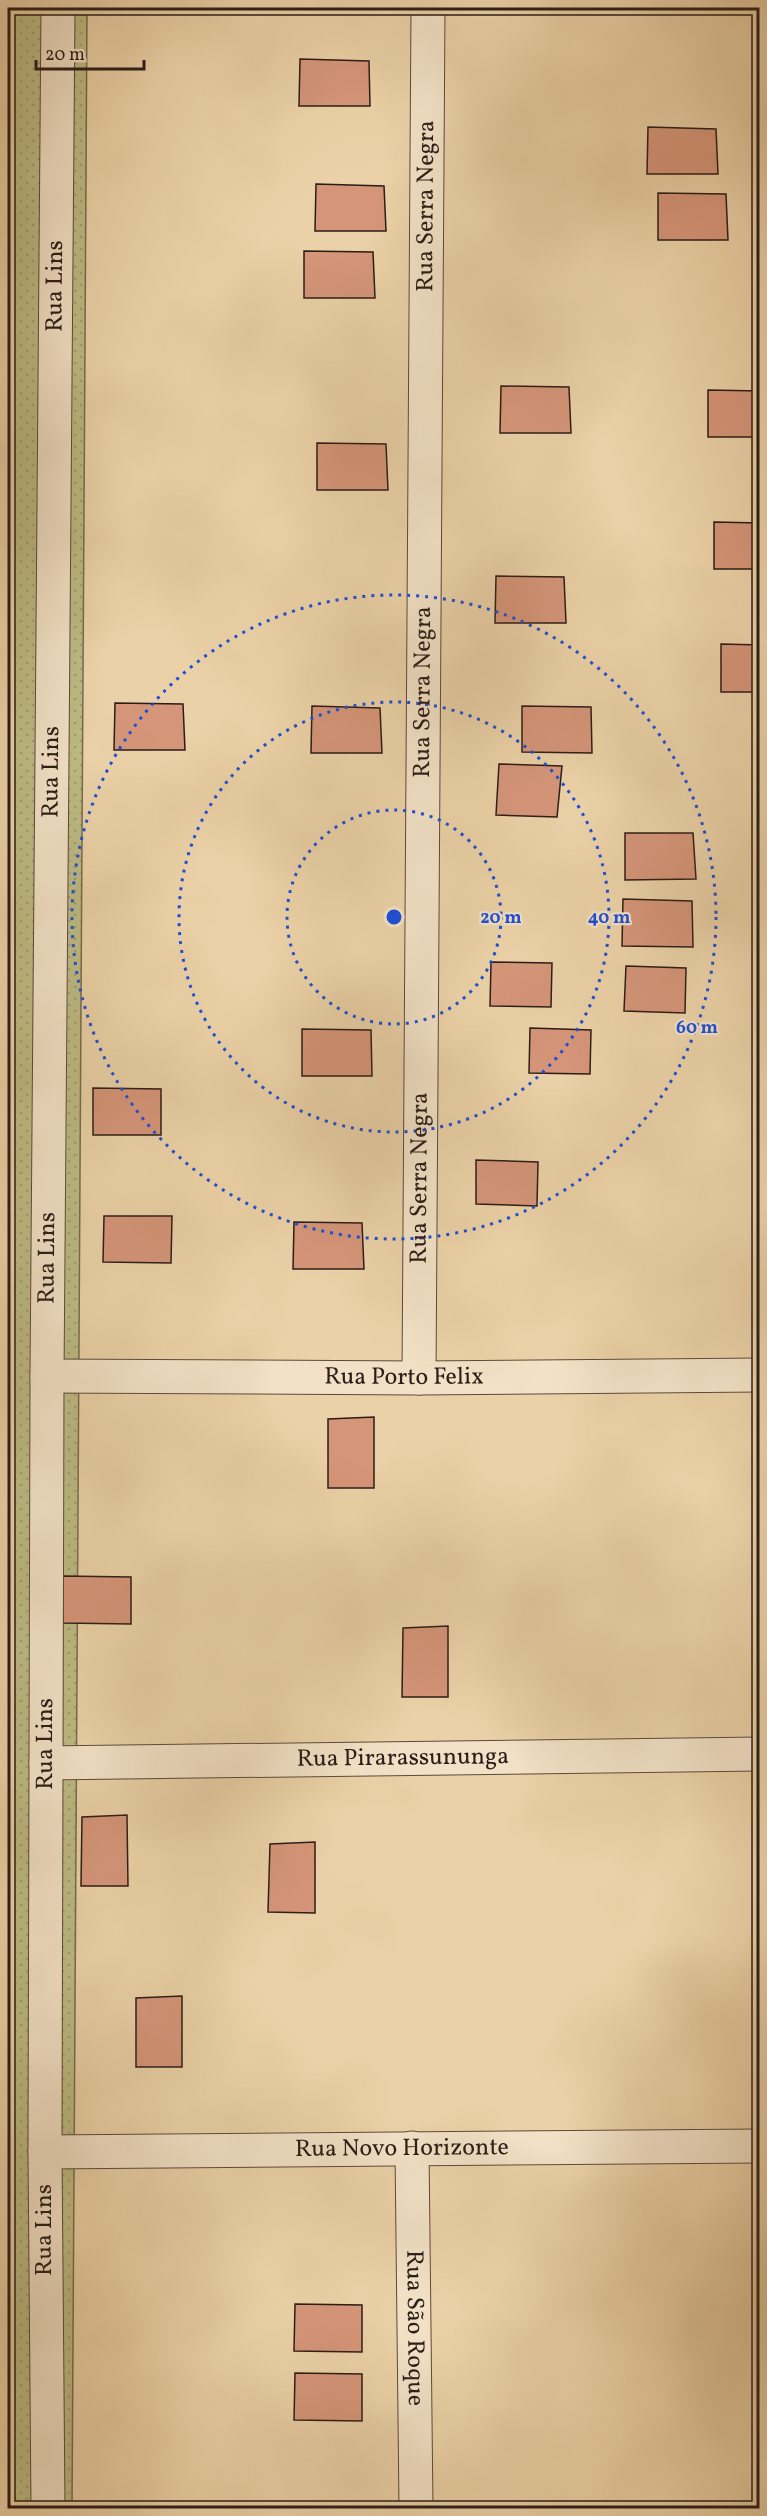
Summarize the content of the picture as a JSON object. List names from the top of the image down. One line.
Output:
{"streets":{"street":["Rua Serra Negra","Rua Lins","Rua Porto Felix","Rua Pirarassununga","Rua Novo Horizonte","Rua São Roque"]},"crossings":[["Rua Serra Negra","Rua Porto Felix"],["Rua Lins","Rua Porto Felix"],["Rua Lins","Rua Pirarassununga"],["Rua Lins","Rua Novo Horizonte"],["Rua Novo Horizonte","Rua São Roque"]],"scale_bar":"20 m","rings":["20 m","40 m","60 m"]}
